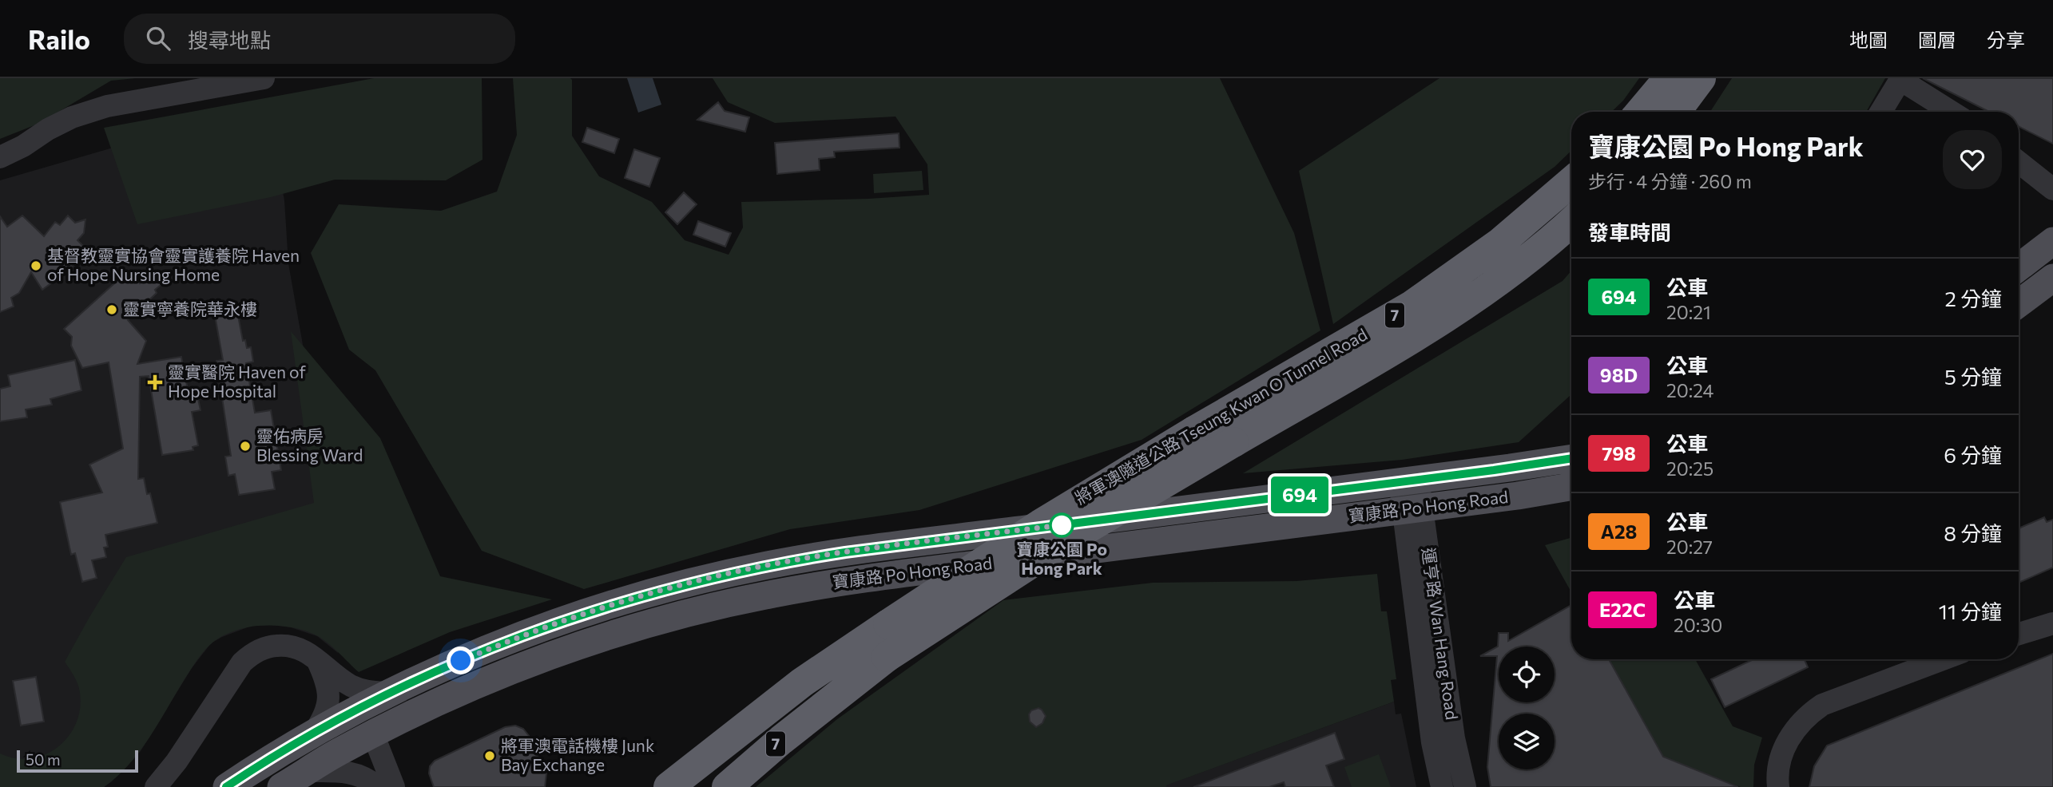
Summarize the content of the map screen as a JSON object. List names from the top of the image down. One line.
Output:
{"streets":{"highway":["7","將軍澳隧道公路 Tseung Kwan O Tunnel Road"],"main road":["寶康路 Po Hong Road"],"street":["運亨路 Wan Hang Road"]},"crossings":[["寶康路 Po Hong Road","運亨路 Wan Hang Road"]],"places":{"other":["基督教靈實協會靈實護養院 Haven of Hope Nursing Home","靈實寧養院華永樓","靈佑病房 Blessing Ward","寶康公園 Po Hong Park","將軍澳電話機樓 Junk Bay Exchange"],"health":["靈實醫院 Haven of Hope Hospital"]},"lines":["bus line 694"],"scale_bar":"50 m","page":{"header":"Railo","search":"搜尋地點","nav":["地圖","圖層","分享"],"on_map":"694","heading":[["寶康公園 Po Hong Park","步行 · 4 分鐘 · 260 m"],"發車時間"],"list":[{"mark":"694","name":"公車","note":"20:21","value":"2 分鐘"},{"mark":"98D","name":"公車","note":"20:24","value":"5 分鐘"},{"mark":"798","name":"公車","note":"20:25","value":"6 分鐘"},{"mark":"A28","name":"公車","note":"20:27","value":"8 分鐘"},{"mark":"E22C","name":"公車","note":"20:30","value":"11 分鐘"}],"scale":"50 m"}}
